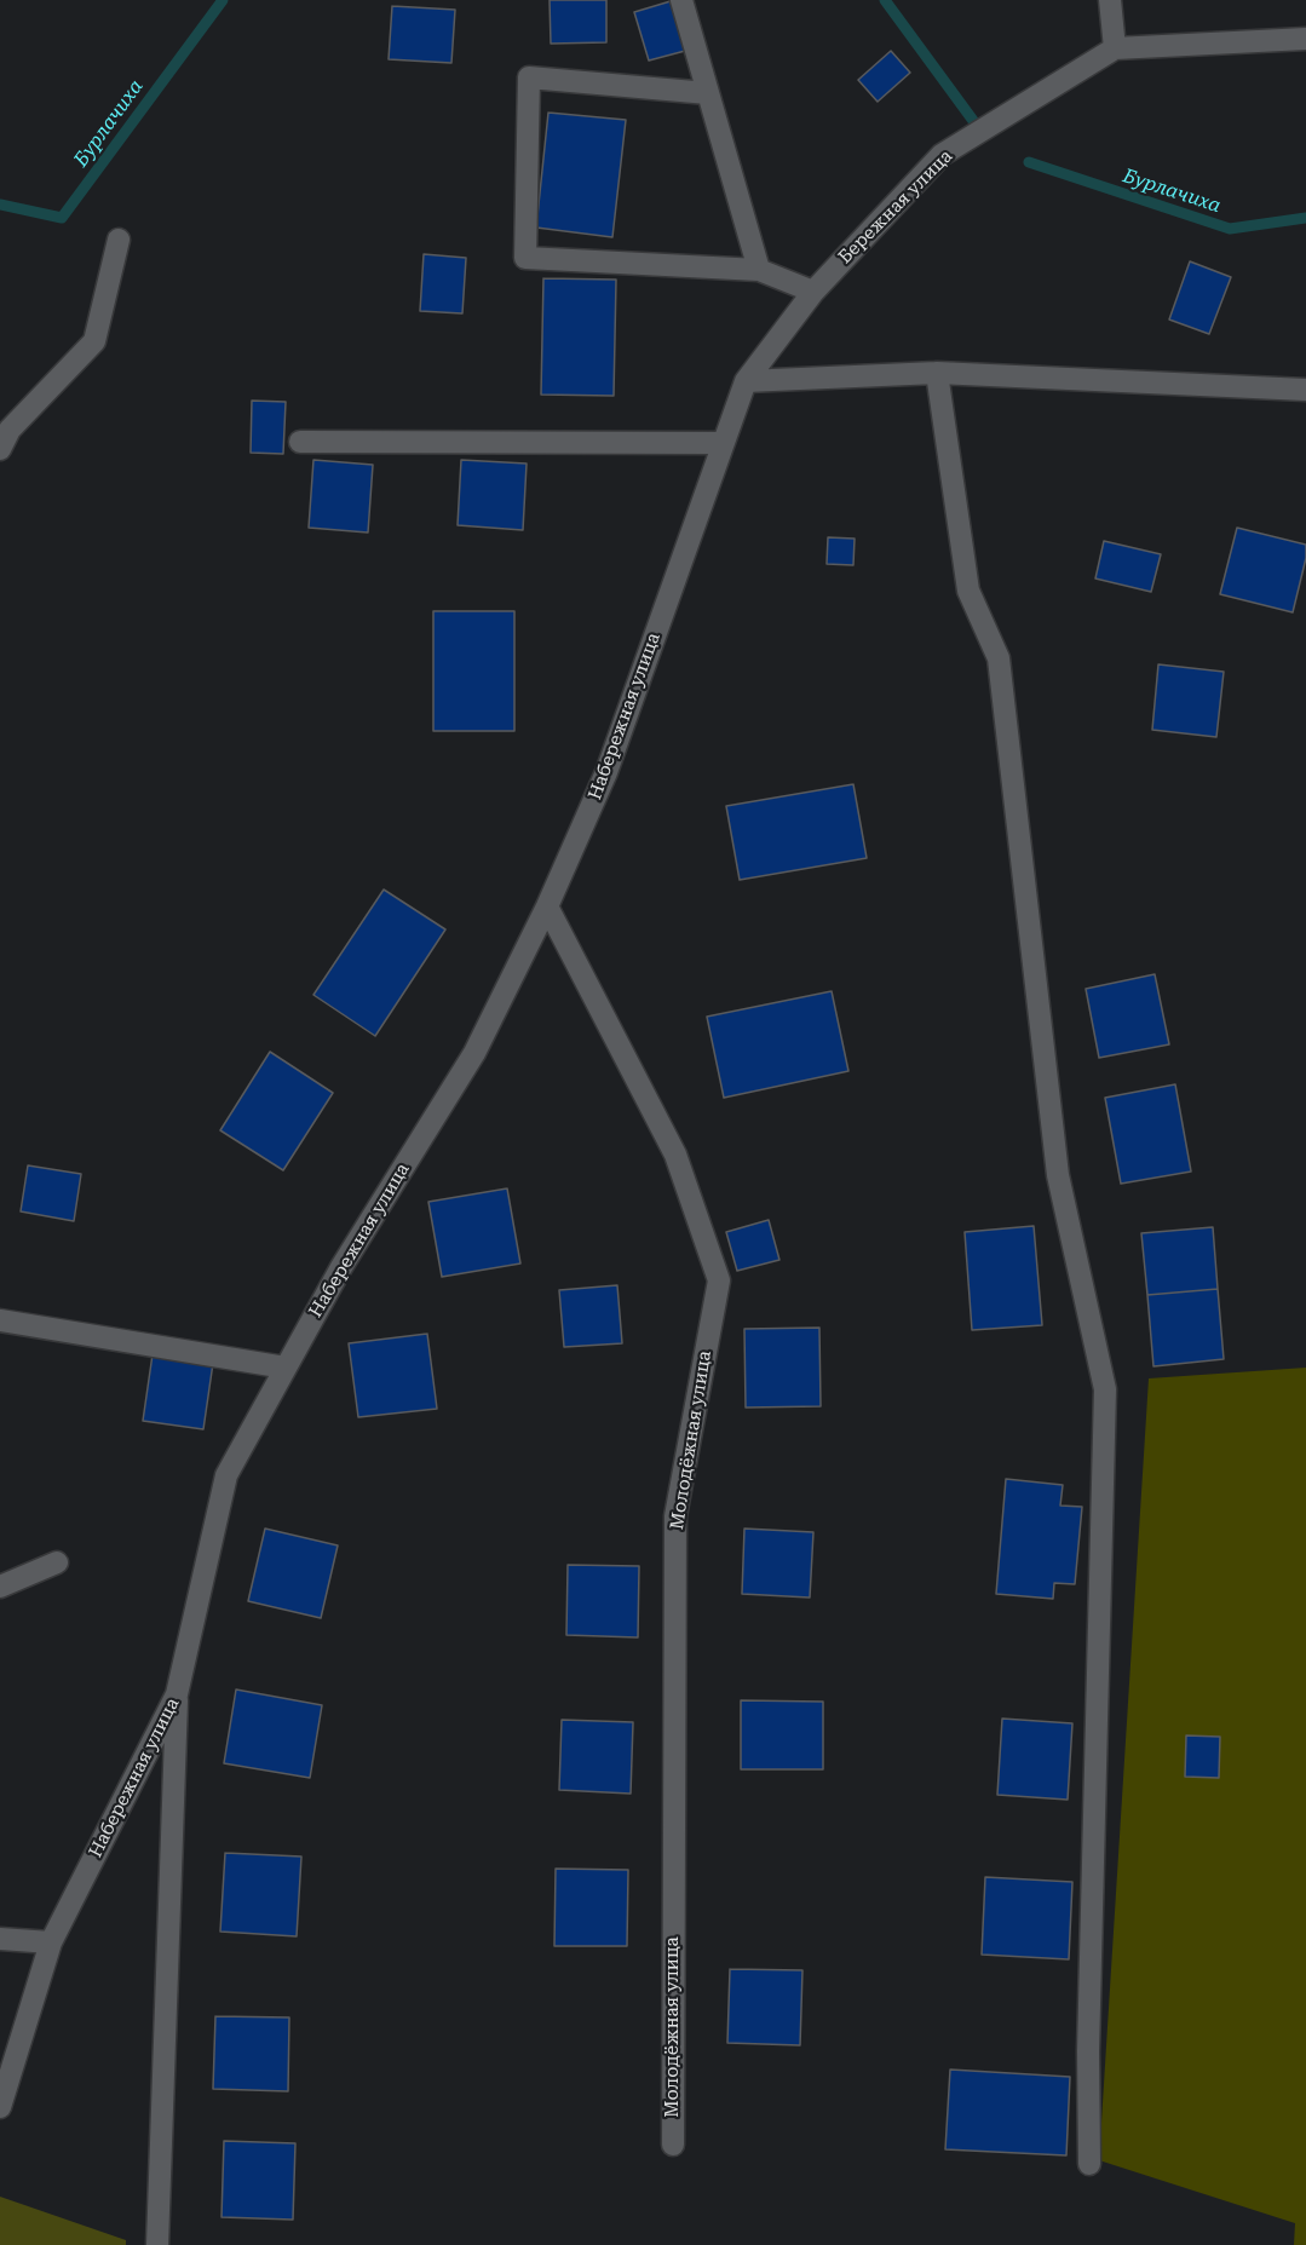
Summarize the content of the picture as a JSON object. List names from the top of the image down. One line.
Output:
{"streets":{"street":["Бережная улица","Набережная улица","Молодёжная улица"]},"crossings":[["Бережная улица","Набережная улица"],["Набережная улица","Молодёжная улица"]],"water":["Бурлачиха"]}
